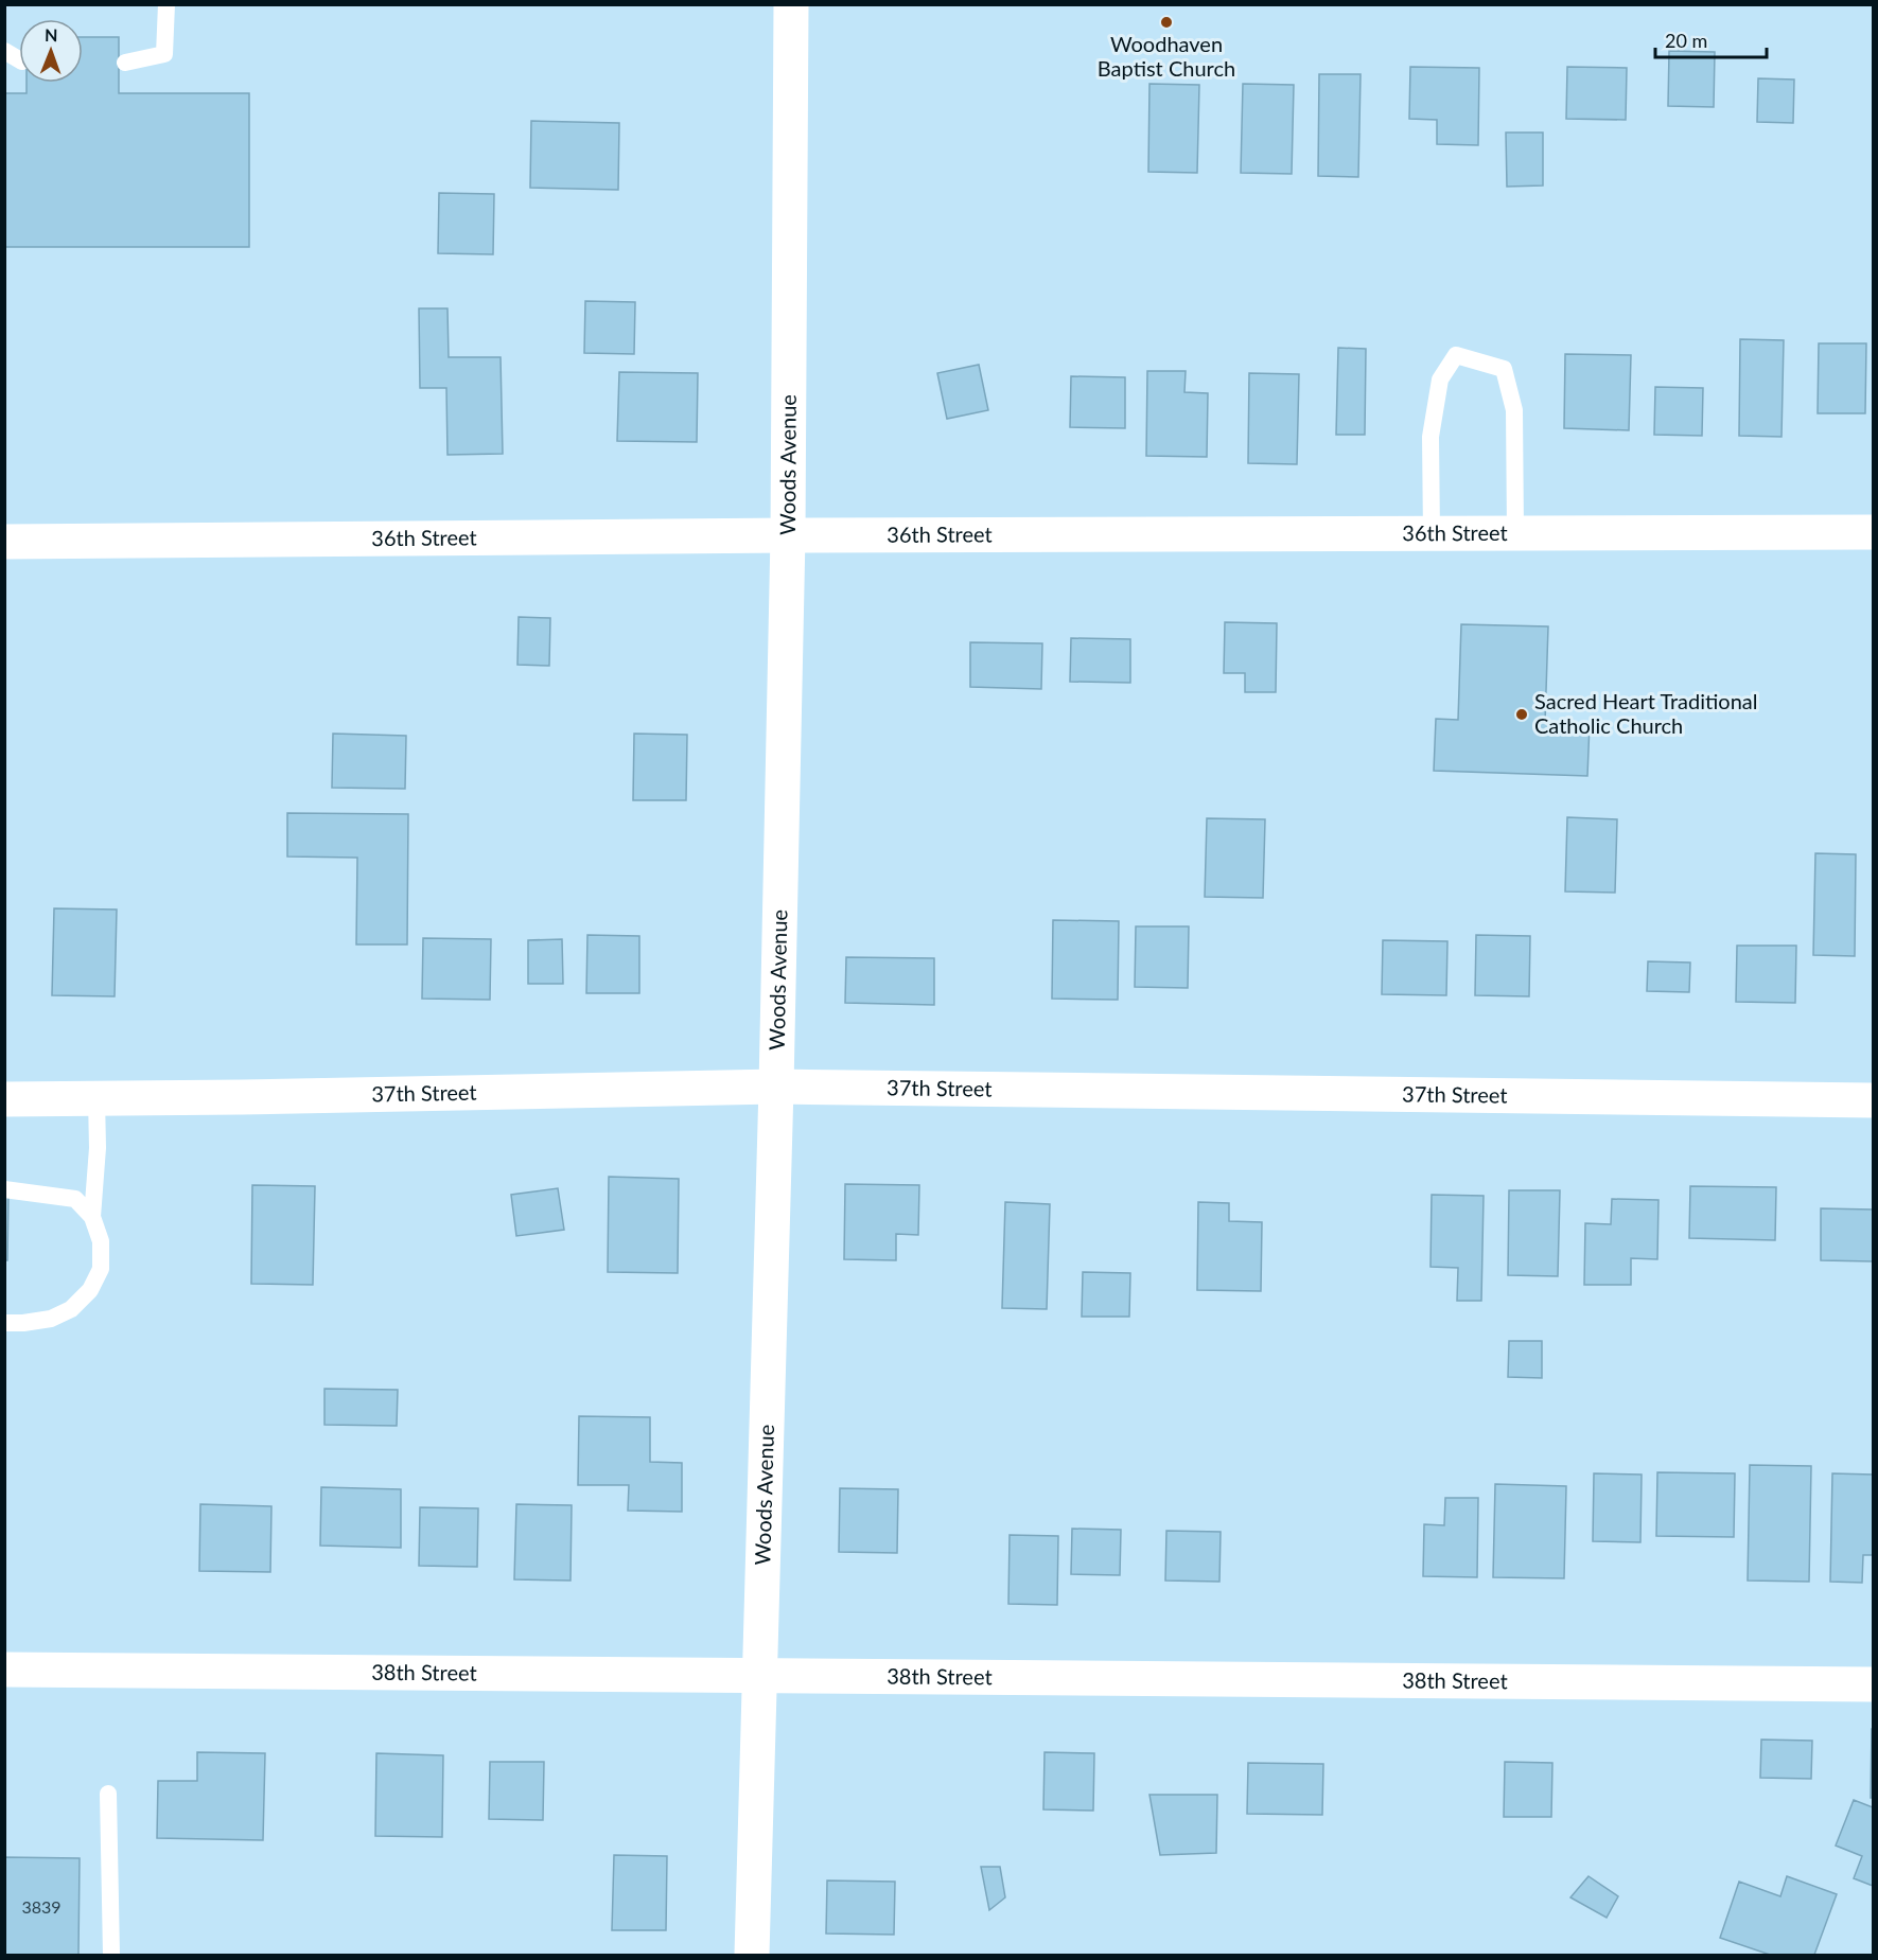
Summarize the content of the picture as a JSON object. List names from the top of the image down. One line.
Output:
{"streets":{"street":["Woods Avenue","36th Street","37th Street","38th Street"]},"crossings":[["Woods Avenue","36th Street"],["Woods Avenue","37th Street"],["Woods Avenue","38th Street"]],"places":["Woodhaven Baptist Church","Sacred Heart Traditional Catholic Church"],"house_numbers":["3839"],"scale_bar":"20 m","north":"top"}
